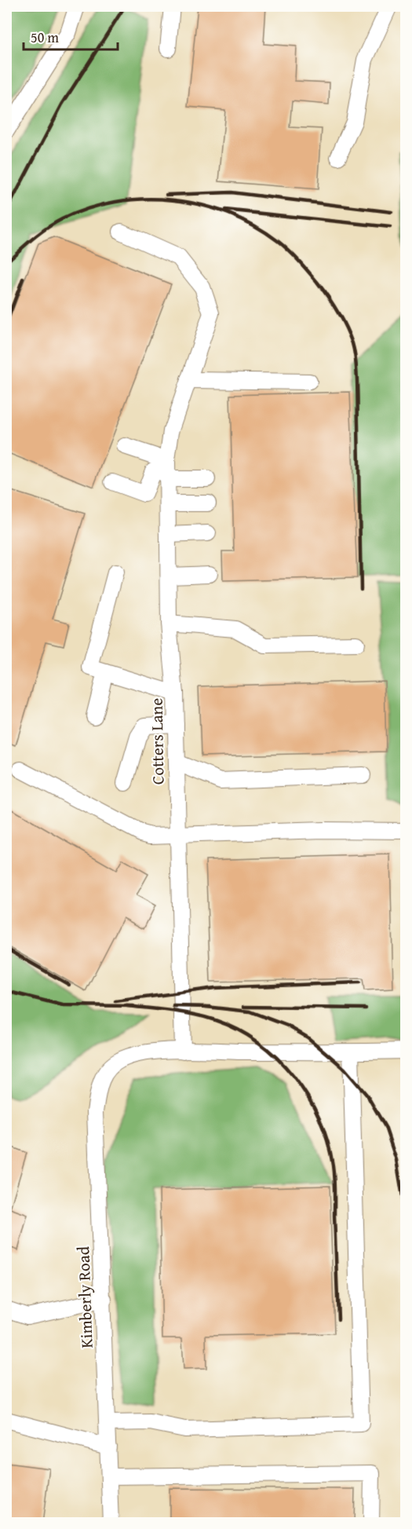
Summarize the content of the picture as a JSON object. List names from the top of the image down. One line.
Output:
{"streets":{"street":["Cotters Lane","Kimberly Road"]},"crossings":[["Cotters Lane","Kimberly Road"]],"scale_bar":"50 m"}
